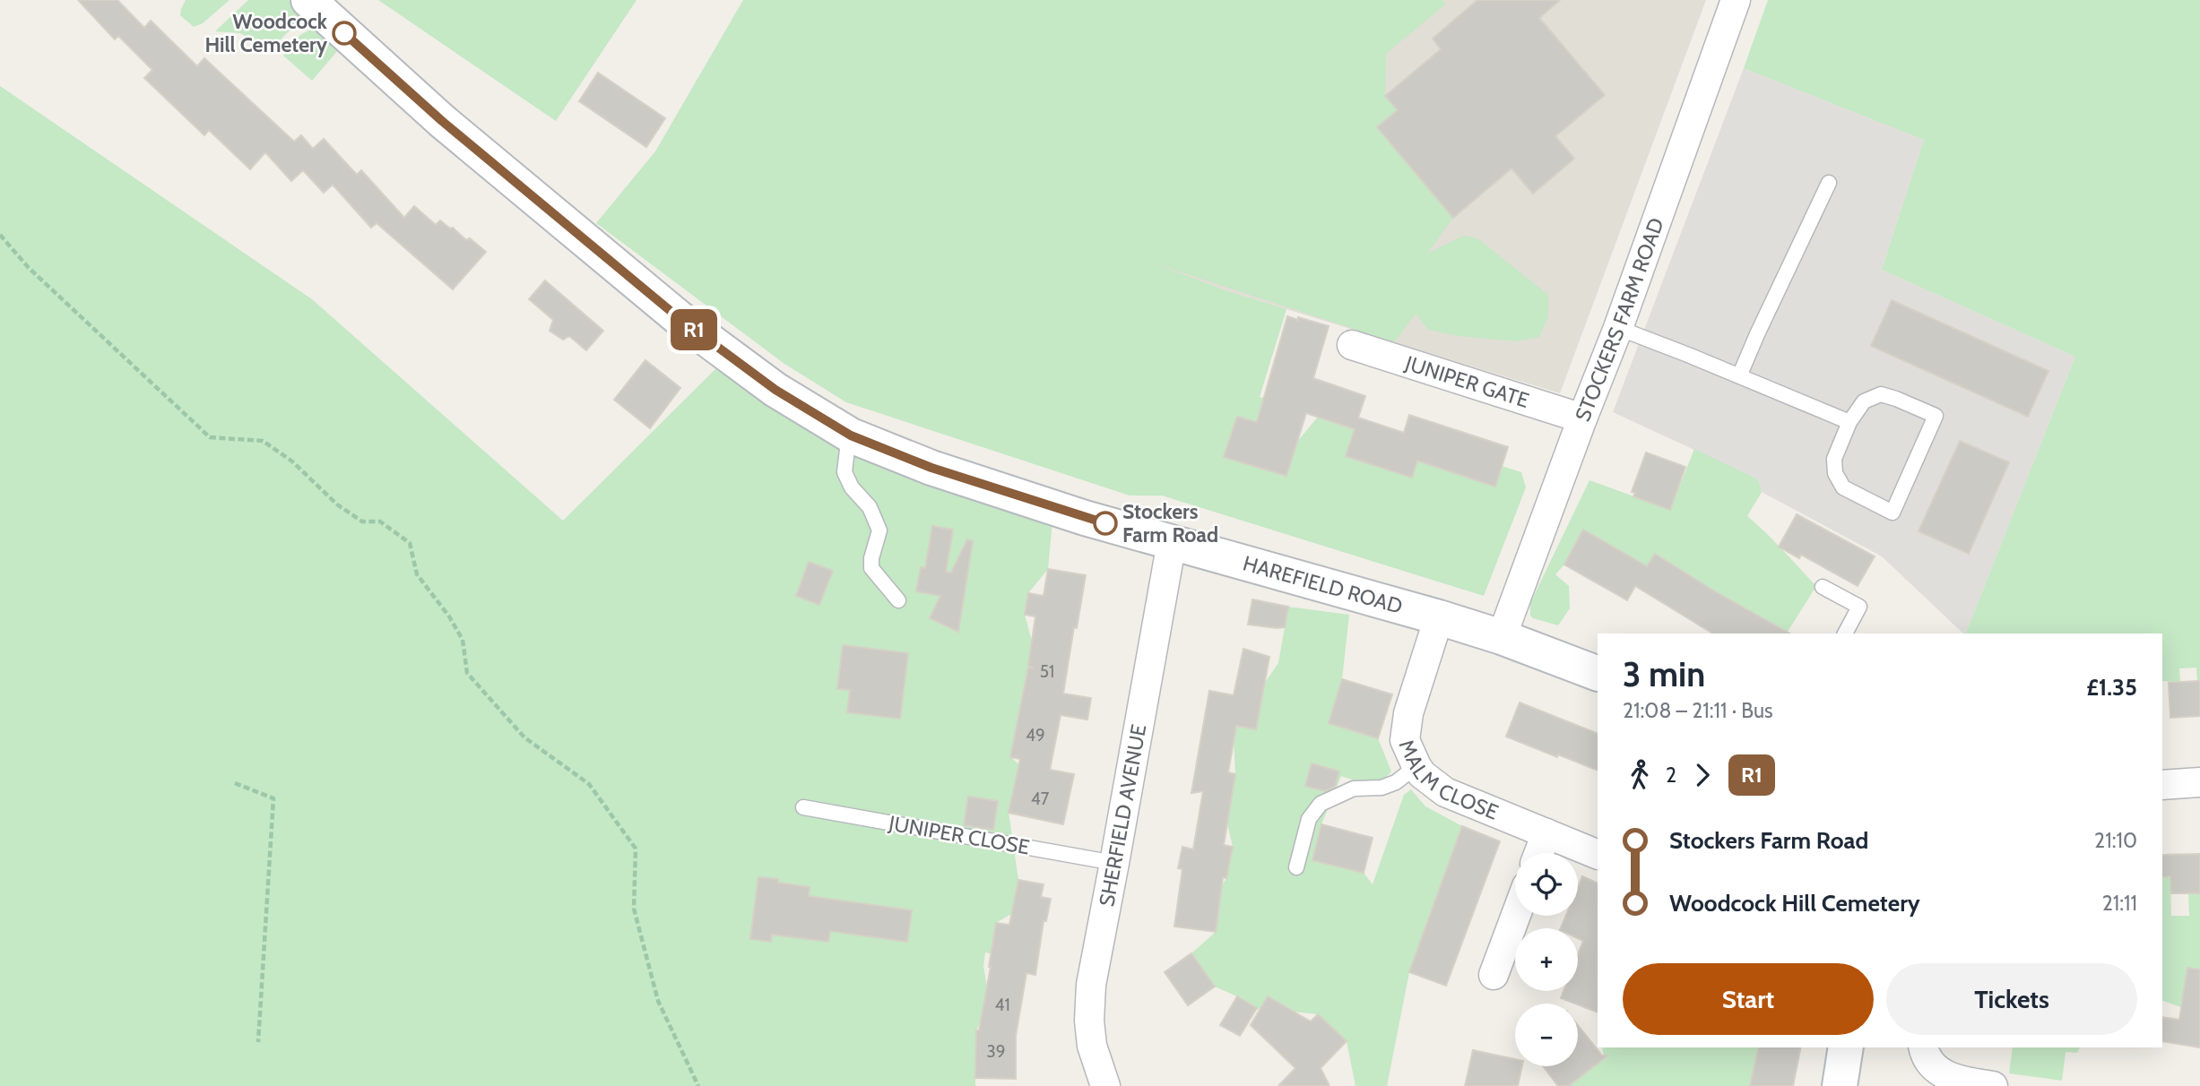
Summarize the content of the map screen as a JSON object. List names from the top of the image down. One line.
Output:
{"streets":{"street":["STOCKERS FARM ROAD","JUNIPER GATE","HAREFIELD ROAD","MALM CLOSE","SHERFIELD AVENUE"],"lane":["JUNIPER CLOSE"]},"crossings":[["STOCKERS FARM ROAD","JUNIPER GATE"],["STOCKERS FARM ROAD","HAREFIELD ROAD"],["HAREFIELD ROAD","MALM CLOSE"],["HAREFIELD ROAD","SHERFIELD AVENUE"],["SHERFIELD AVENUE","JUNIPER CLOSE"]],"places":["Woodcock Hill Cemetery","Stockers Farm Road"],"lines":["bus line R1"],"house_numbers":["51","49","47","41","39"],"page":{"on_map":"R1","heading":["3 min","21:08 – 21:11 · Bus","£1.35"],"legs":["2","R1"],"list":[{"name":"Stockers Farm Road","value":"21:10"},{"name":"Woodcock Hill Cemetery","value":"21:11"}],"map_buttons":["+","−"],"buttons":["Start","Tickets"]}}
